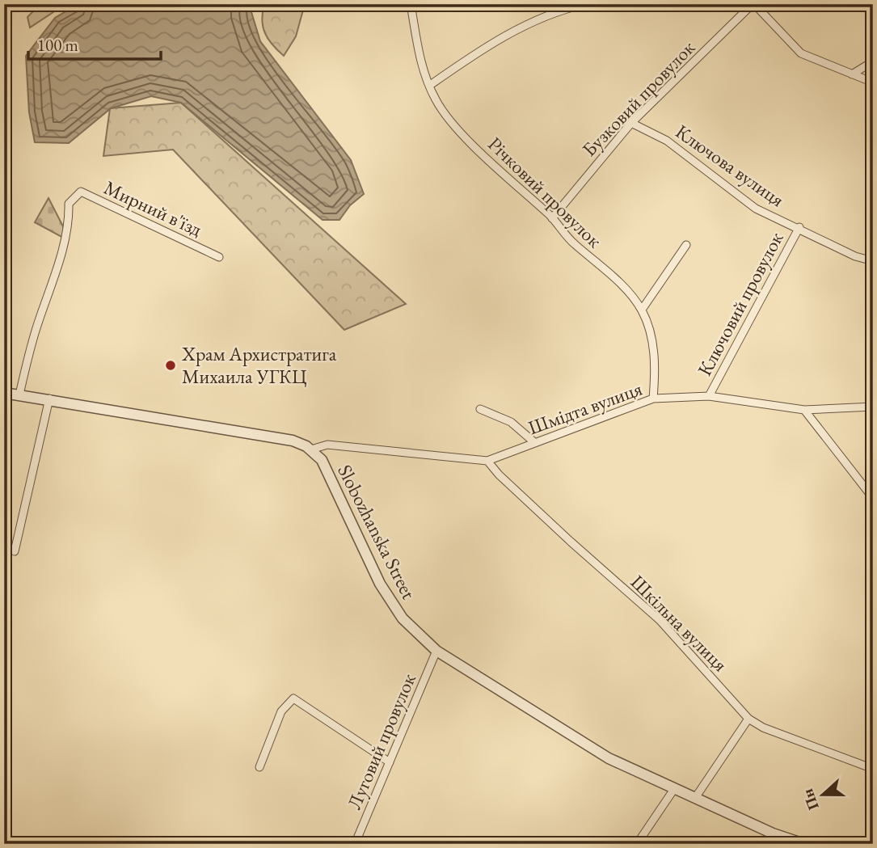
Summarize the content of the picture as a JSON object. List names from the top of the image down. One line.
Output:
{"streets":{"street":["Бузковий провулок","Ключова вулиця","Річковий провулок","Мирний в'їзд","Ключовий провулок","Шмідта вулиця","Slobozhanska Street","Шкільна вулиця","Луговий провулок"]},"crossings":[["Бузковий провулок","Ключова вулиця"],["Бузковий провулок","Річковий провулок"],["Ключова вулиця","Ключовий провулок"],["Річковий провулок","Шмідта вулиця"],["Ключовий провулок","Шмідта вулиця"],["Шмідта вулиця","Slobozhanska Street"],["Шмідта вулиця","Шкільна вулиця"],["Slobozhanska Street","Луговий провулок"]],"places":["Храм Архистратига Михаила УГКЦ"],"scale_bar":"100 m","north":"left"}
